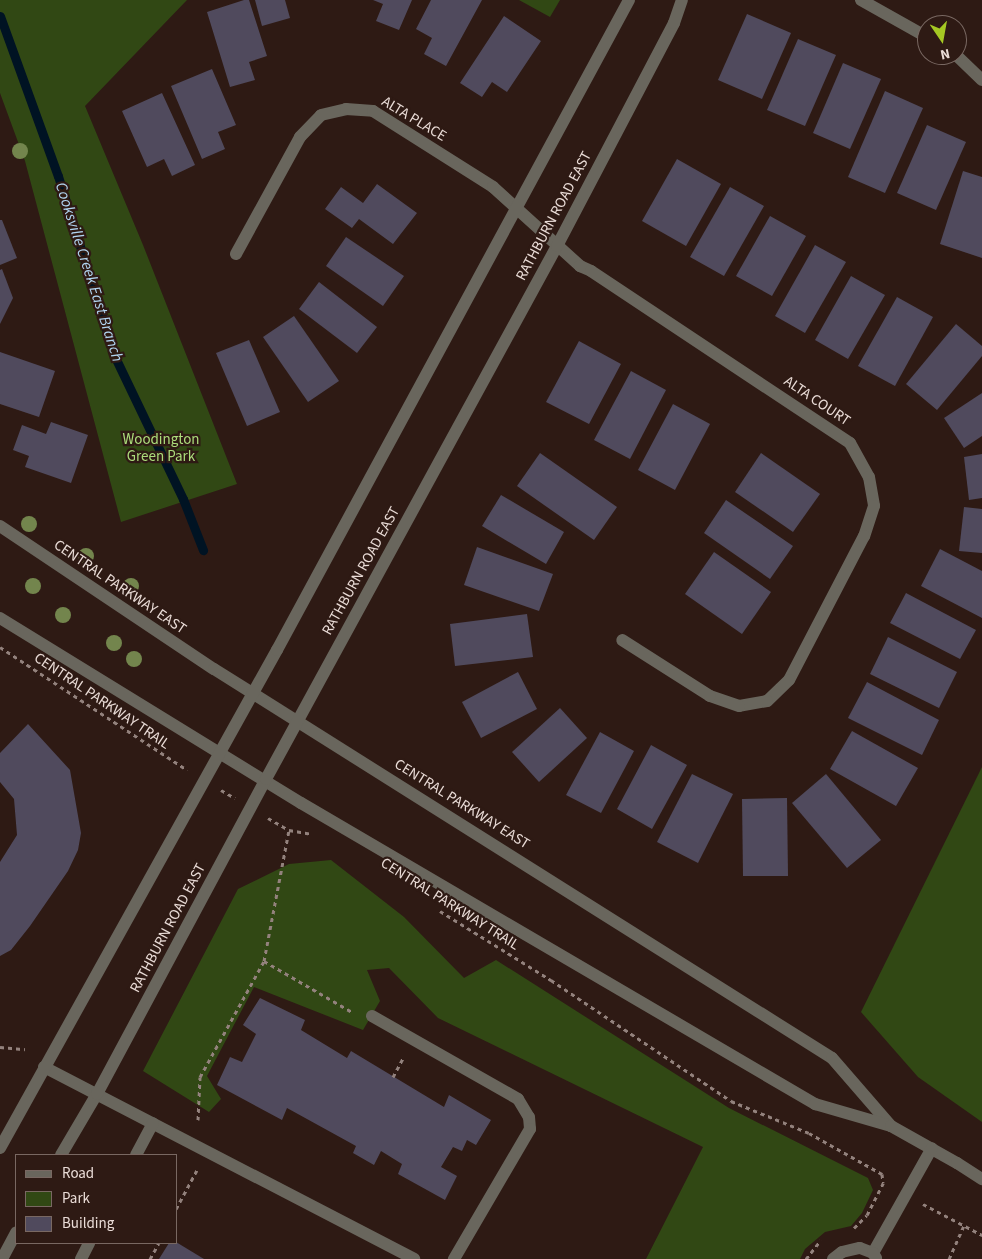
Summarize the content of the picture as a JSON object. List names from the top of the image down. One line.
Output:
{"streets":{"street":["ALTA PLACE","RATHBURN ROAD EAST","ALTA COURT","CENTRAL PARKWAY EAST"],"path":["CENTRAL PARKWAY TRAIL"]},"crossings":[["ALTA PLACE","ALTA COURT"],["RATHBURN ROAD EAST","ALTA COURT"],["RATHBURN ROAD EAST","CENTRAL PARKWAY EAST"],["RATHBURN ROAD EAST","CENTRAL PARKWAY TRAIL"]],"water":["Cooksville Creek East Branch"],"parks":["Woodington Green Park"],"legend":["Road","Park","Building"],"north":"bottom"}
